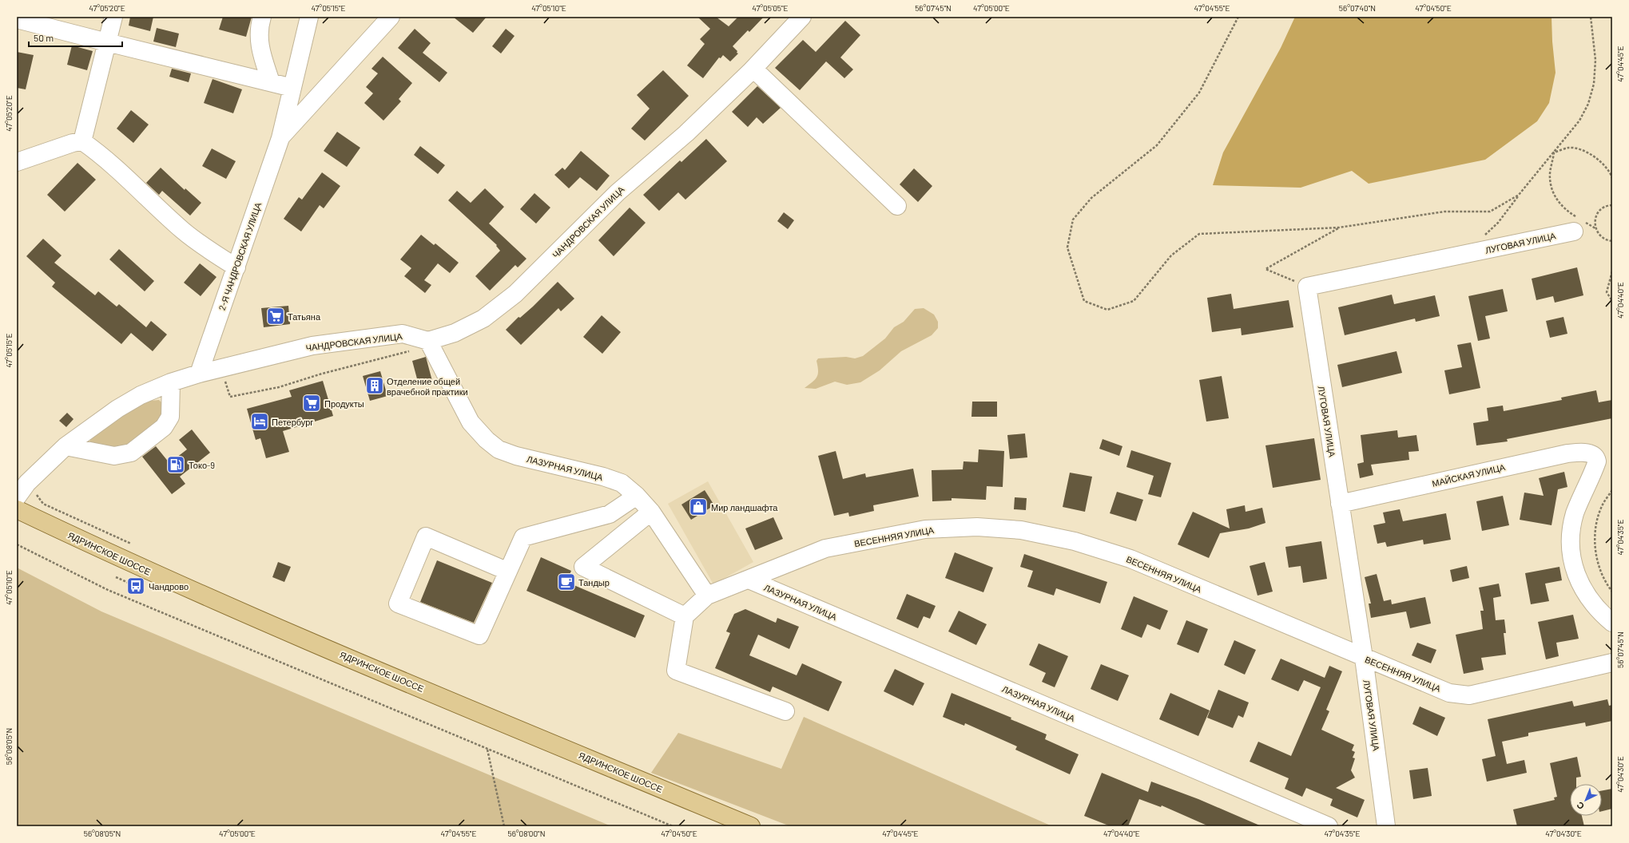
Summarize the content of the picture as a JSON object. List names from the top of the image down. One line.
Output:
{"streets":{"main road":["ЯДРИНСКОЕ ШОССЕ"],"street":["ЧАНДРОВСКАЯ УЛИЦА","ЛУГОВАЯ УЛИЦА","2-Я ЧАНДРОВСКАЯ УЛИЦА","ЛАЗУРНАЯ УЛИЦА","МАЙСКАЯ УЛИЦА","ВЕСЕННЯЯ УЛИЦА"]},"crossings":[["ЧАНДРОВСКАЯ УЛИЦА","2-Я ЧАНДРОВСКАЯ УЛИЦА"],["ЧАНДРОВСКАЯ УЛИЦА","ЛАЗУРНАЯ УЛИЦА"],["ЛУГОВАЯ УЛИЦА","МАЙСКАЯ УЛИЦА"],["ЛУГОВАЯ УЛИЦА","ВЕСЕННЯЯ УЛИЦА"],["ЛАЗУРНАЯ УЛИЦА","ВЕСЕННЯЯ УЛИЦА"]],"places":{"supermarket":["Татьяна","Продукты"],"building":["Отделение общей врачебной практики"],"hotel":["Петербург"],"fuel station":["Токо-9"],"shop":["Мир ландшафта"],"cafe":["Тандыр"],"bus stop":["Чандрово"]},"scale_bar":"50 m","north":"bottom left","coordinates":["47°05'20\"E","47°05'15\"E","47°05'10\"E","47°05'05\"E","56°07'45\"N","47°05'00\"E","47°04'55\"E","56°07'40\"N","47°04'50\"E","47°04'45\"E","47°04'40\"E","47°04'35\"E","56°08'05\"N","47°04'30\"E","56°08'00\"N"]}
